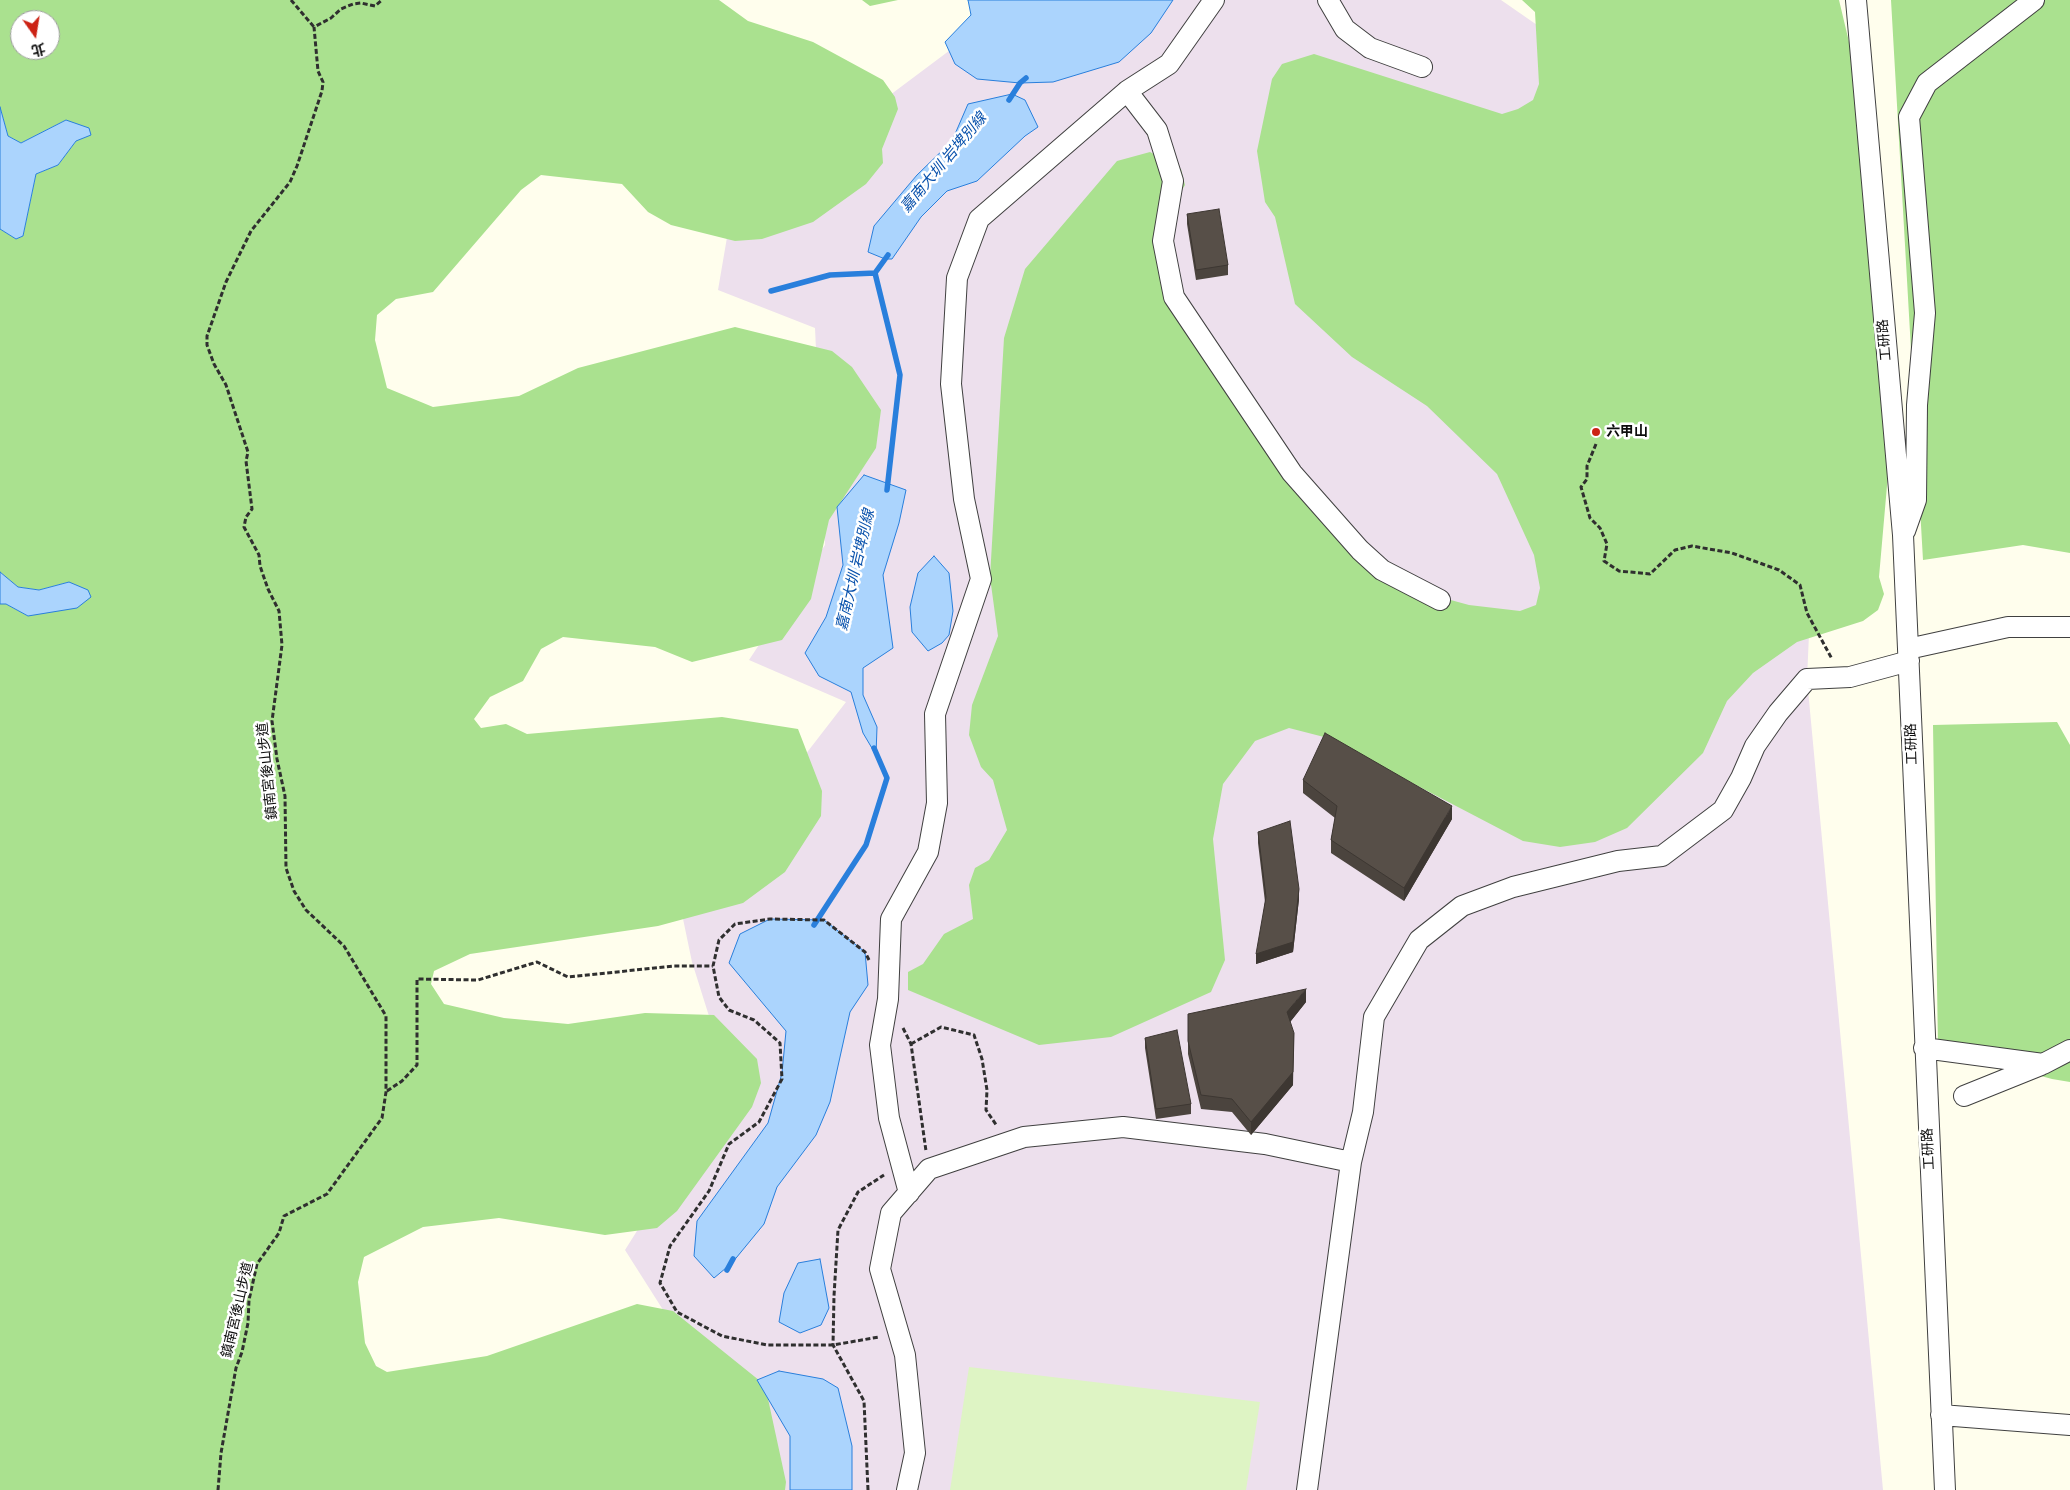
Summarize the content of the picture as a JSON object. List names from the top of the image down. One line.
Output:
{"streets":{"street":["工研路"],"path":["鎮南宮後山步道"]},"water":["嘉南大圳 岩埤別線"],"places":["六甲山"],"north":"bottom"}
